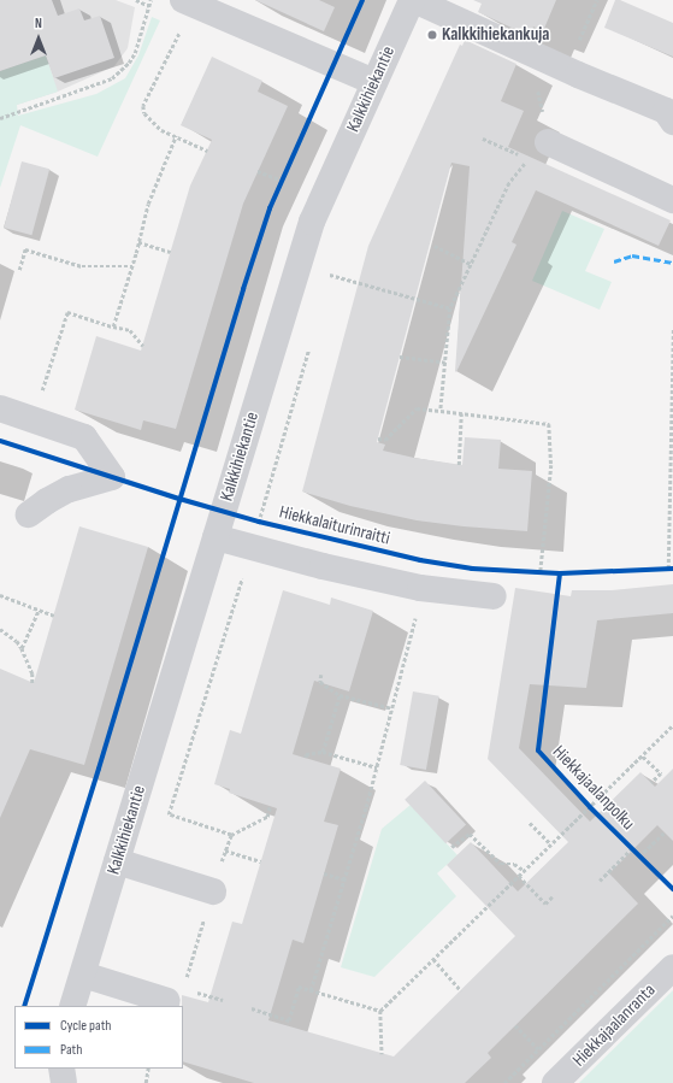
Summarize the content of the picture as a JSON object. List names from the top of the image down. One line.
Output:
{"streets":{"street":["Kalkkihiekantie","Hiekkajaalanranta"],"cycle path":["Hiekkalaiturinraitti","Hiekkajaalanpolku"]},"places":["Kalkkihiekankuja"],"legend":["Cycle path","Path"],"north":"top"}
